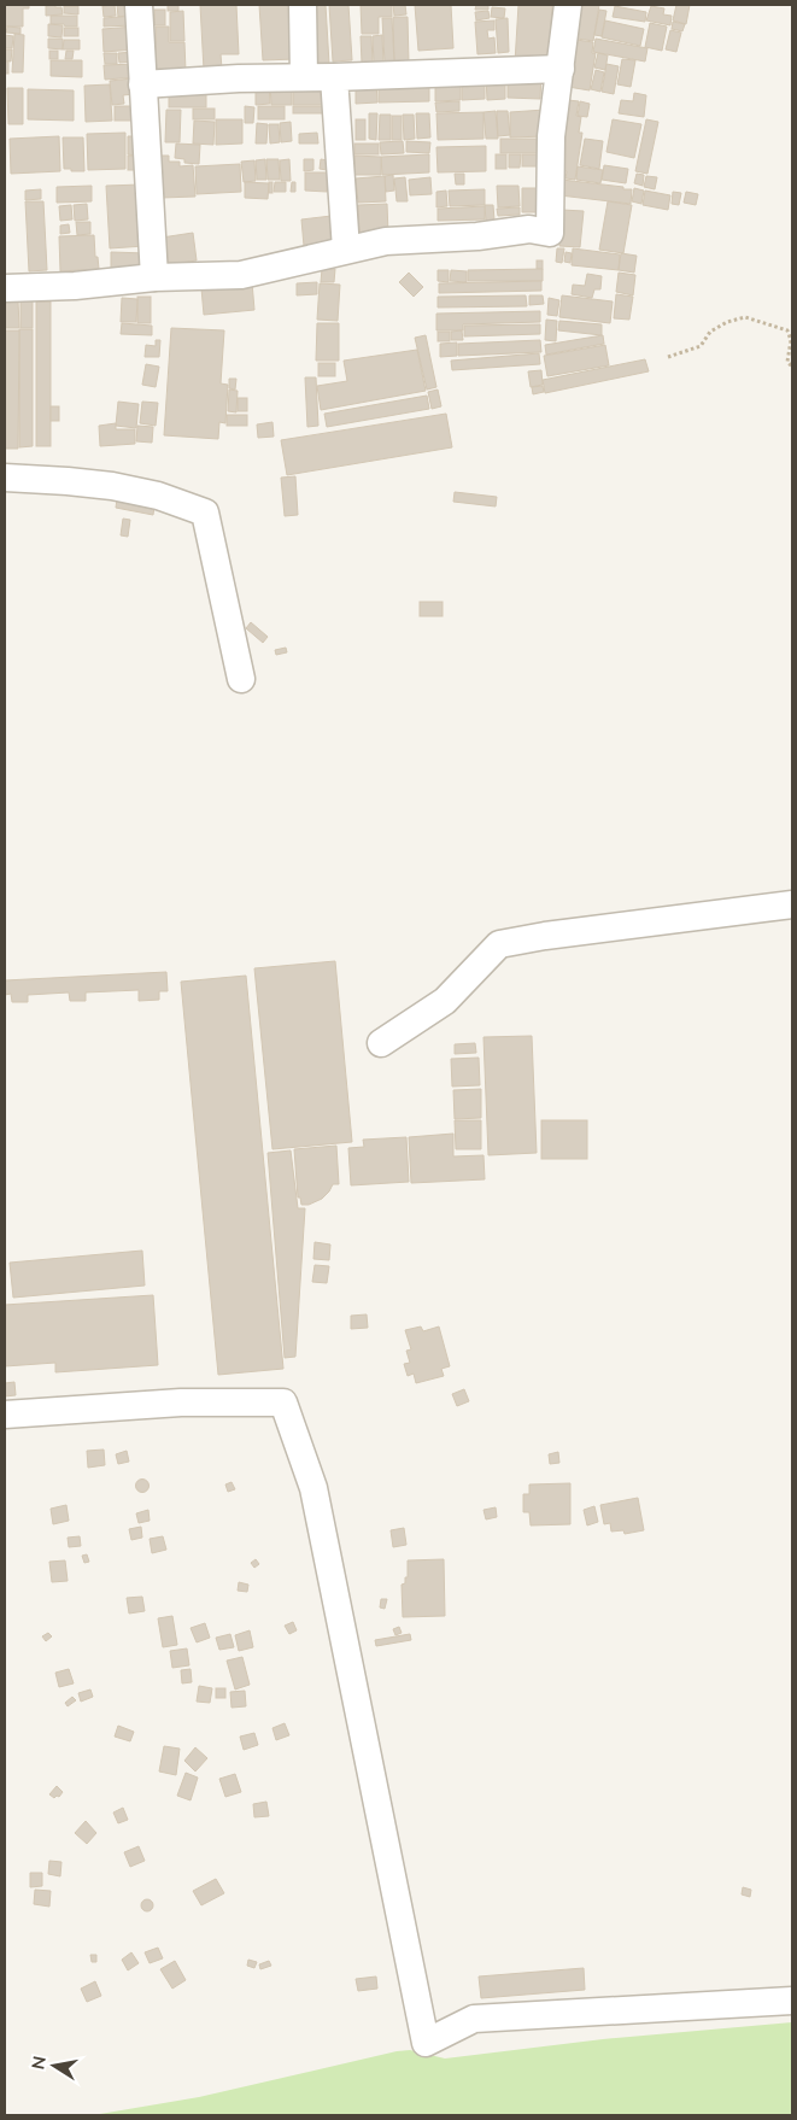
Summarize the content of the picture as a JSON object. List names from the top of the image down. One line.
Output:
{"north":"left"}
